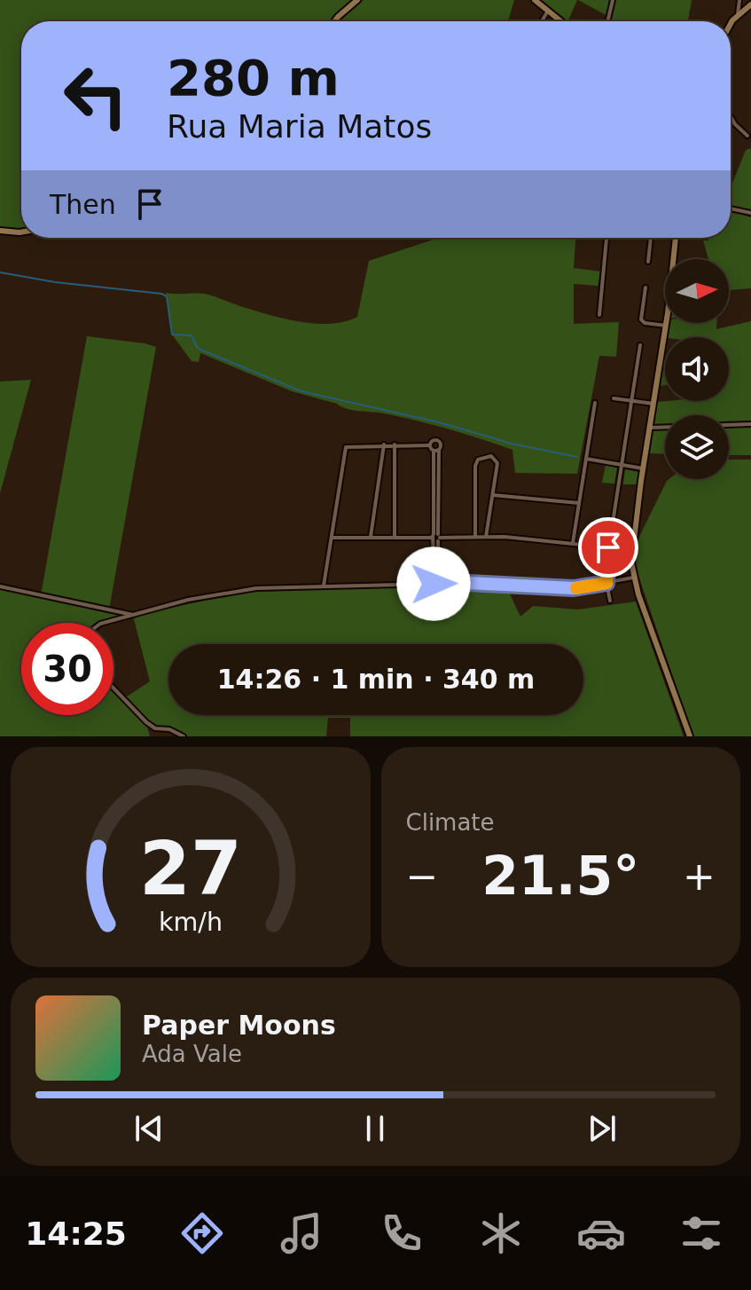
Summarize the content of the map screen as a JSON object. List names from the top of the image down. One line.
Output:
{"north":"right","page":{"turn":["280 m","Rua Maria Matos"],"then":"Then","limit":"30","trip":"14:26 · 1 min · 340 m","tile":"Climate","heat":["−","21.5°","+"],"song":["Paper Moons","Ada Vale"],"tabs":"14:25","gauge":["27","km/h"]}}
